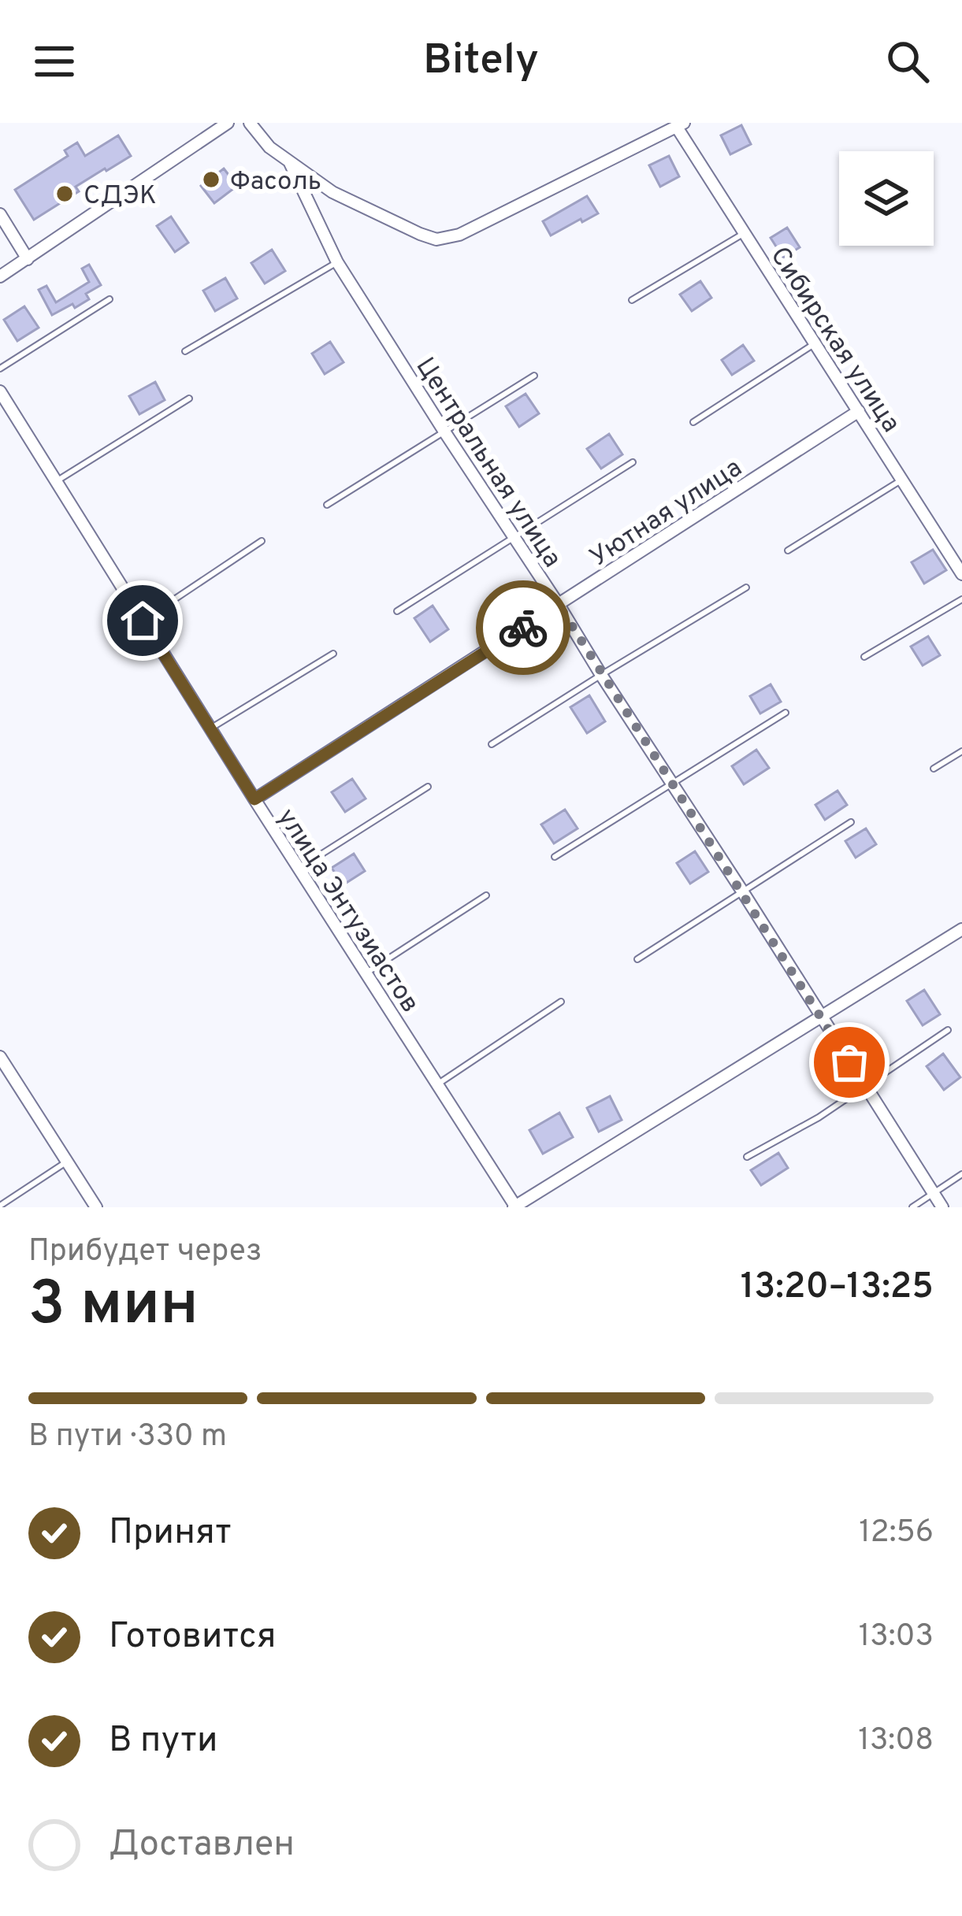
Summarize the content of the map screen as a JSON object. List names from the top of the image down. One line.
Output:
{"streets":{"street":["Сибирская улица","Центральная улица","Уютная улица","улица Энтузиастов"]},"crossings":[["Сибирская улица","Уютная улица"],["Центральная улица","Уютная улица"],["Уютная улица","улица Энтузиастов"]],"places":["Фасоль","СДЭК"],"page":{"header":"Bitely","heading":["3 мин","Прибудет через","13:20–13:25"],"bar":"В пути · 330 m","list":[["Принят","12:56"],["Готовится","13:03"],["В пути","13:08"],"Доставлен"]}}
